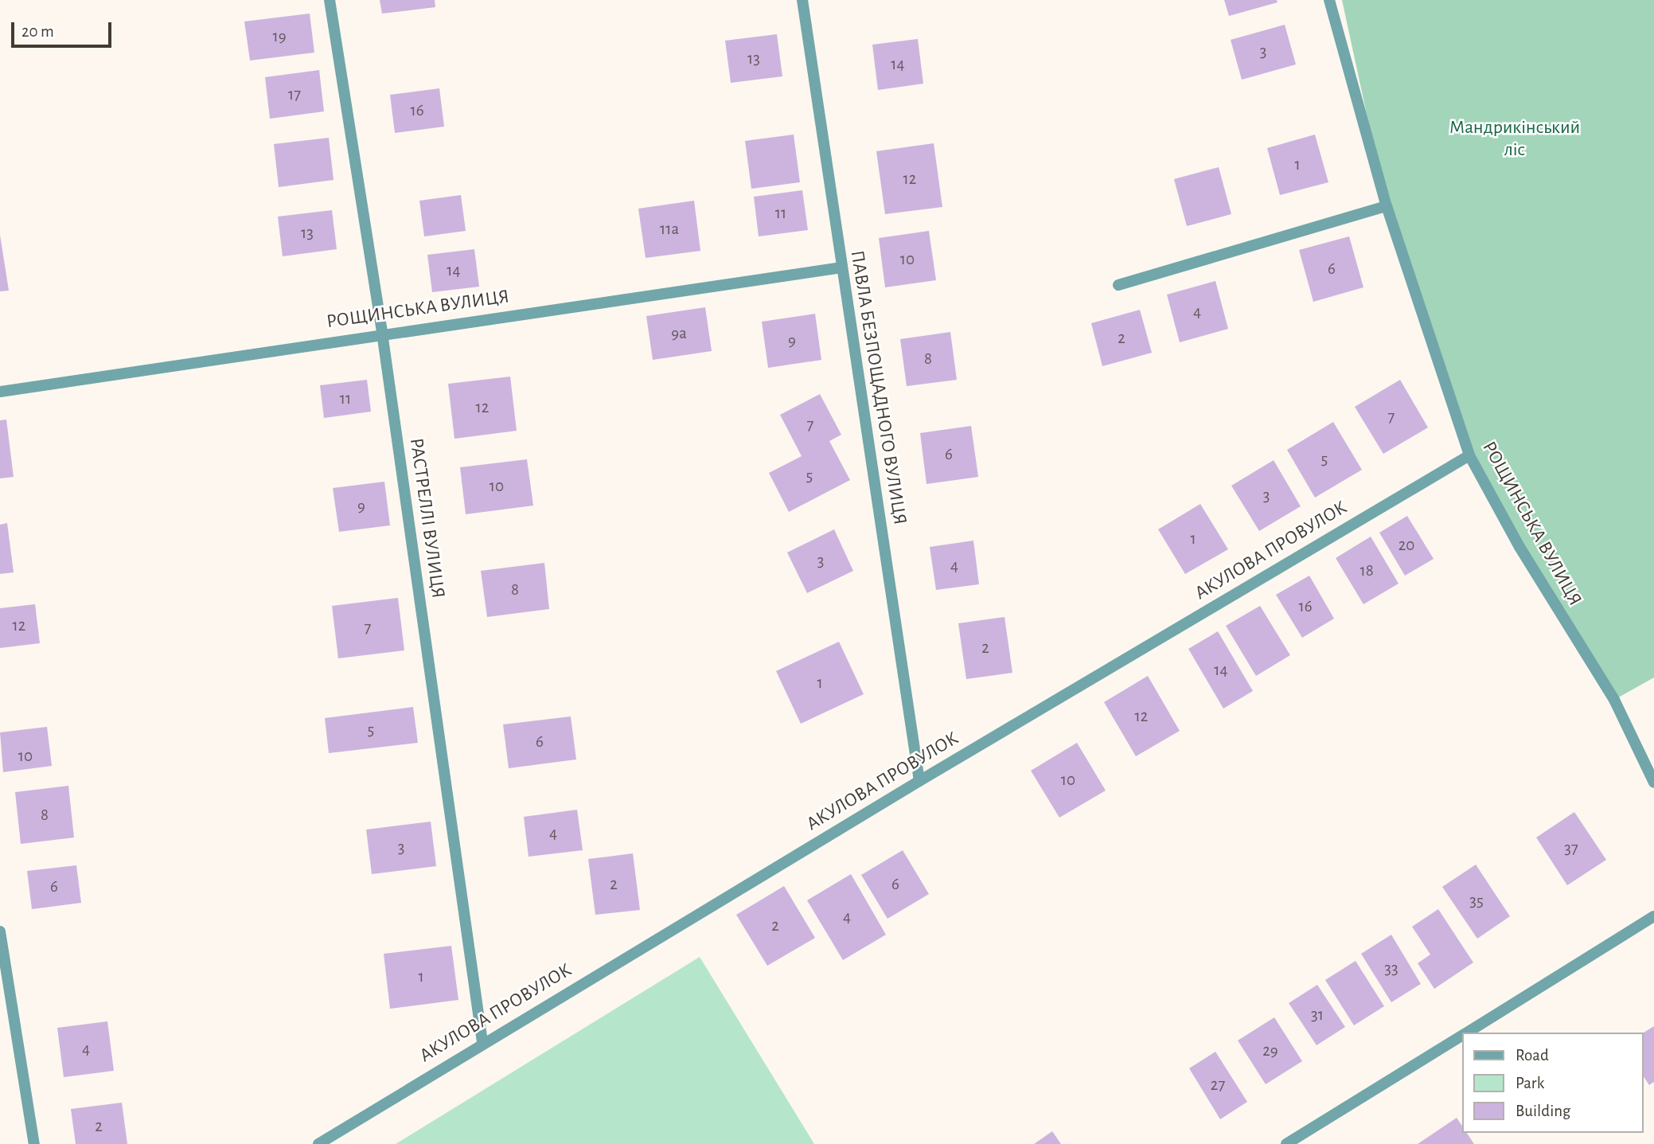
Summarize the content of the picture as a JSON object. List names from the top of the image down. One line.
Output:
{"streets":{"street":["РОЩИНСЬКА ВУЛИЦЯ","ПАВЛА БЕЗПОЩАДНОГО ВУЛИЦЯ","РАСТРЕЛЛІ ВУЛИЦЯ","АКУЛОВА ПРОВУЛОК"]},"crossings":[["РОЩИНСЬКА ВУЛИЦЯ","ПАВЛА БЕЗПОЩАДНОГО ВУЛИЦЯ"],["РОЩИНСЬКА ВУЛИЦЯ","РАСТРЕЛЛІ ВУЛИЦЯ"],["РОЩИНСЬКА ВУЛИЦЯ","АКУЛОВА ПРОВУЛОК"],["ПАВЛА БЕЗПОЩАДНОГО ВУЛИЦЯ","АКУЛОВА ПРОВУЛОК"],["РАСТРЕЛЛІ ВУЛИЦЯ","АКУЛОВА ПРОВУЛОК"]],"parks":["Мандрикінський ліс"],"house_numbers":["19","3","13","14","17","16","1","12","11","11а","13","10","6","14","4","9а","2","9","8","11","12","7","7","6","5","5","10","3","9","1","20","3","4","18","8","16","12","7","2","14","1","12","5","6","10","10","8","4","3","37","2","6","6","35","4","2","33","1","31","4","29","27","2"],"legend":["Road","Park","Building"],"scale_bar":"20 m"}
